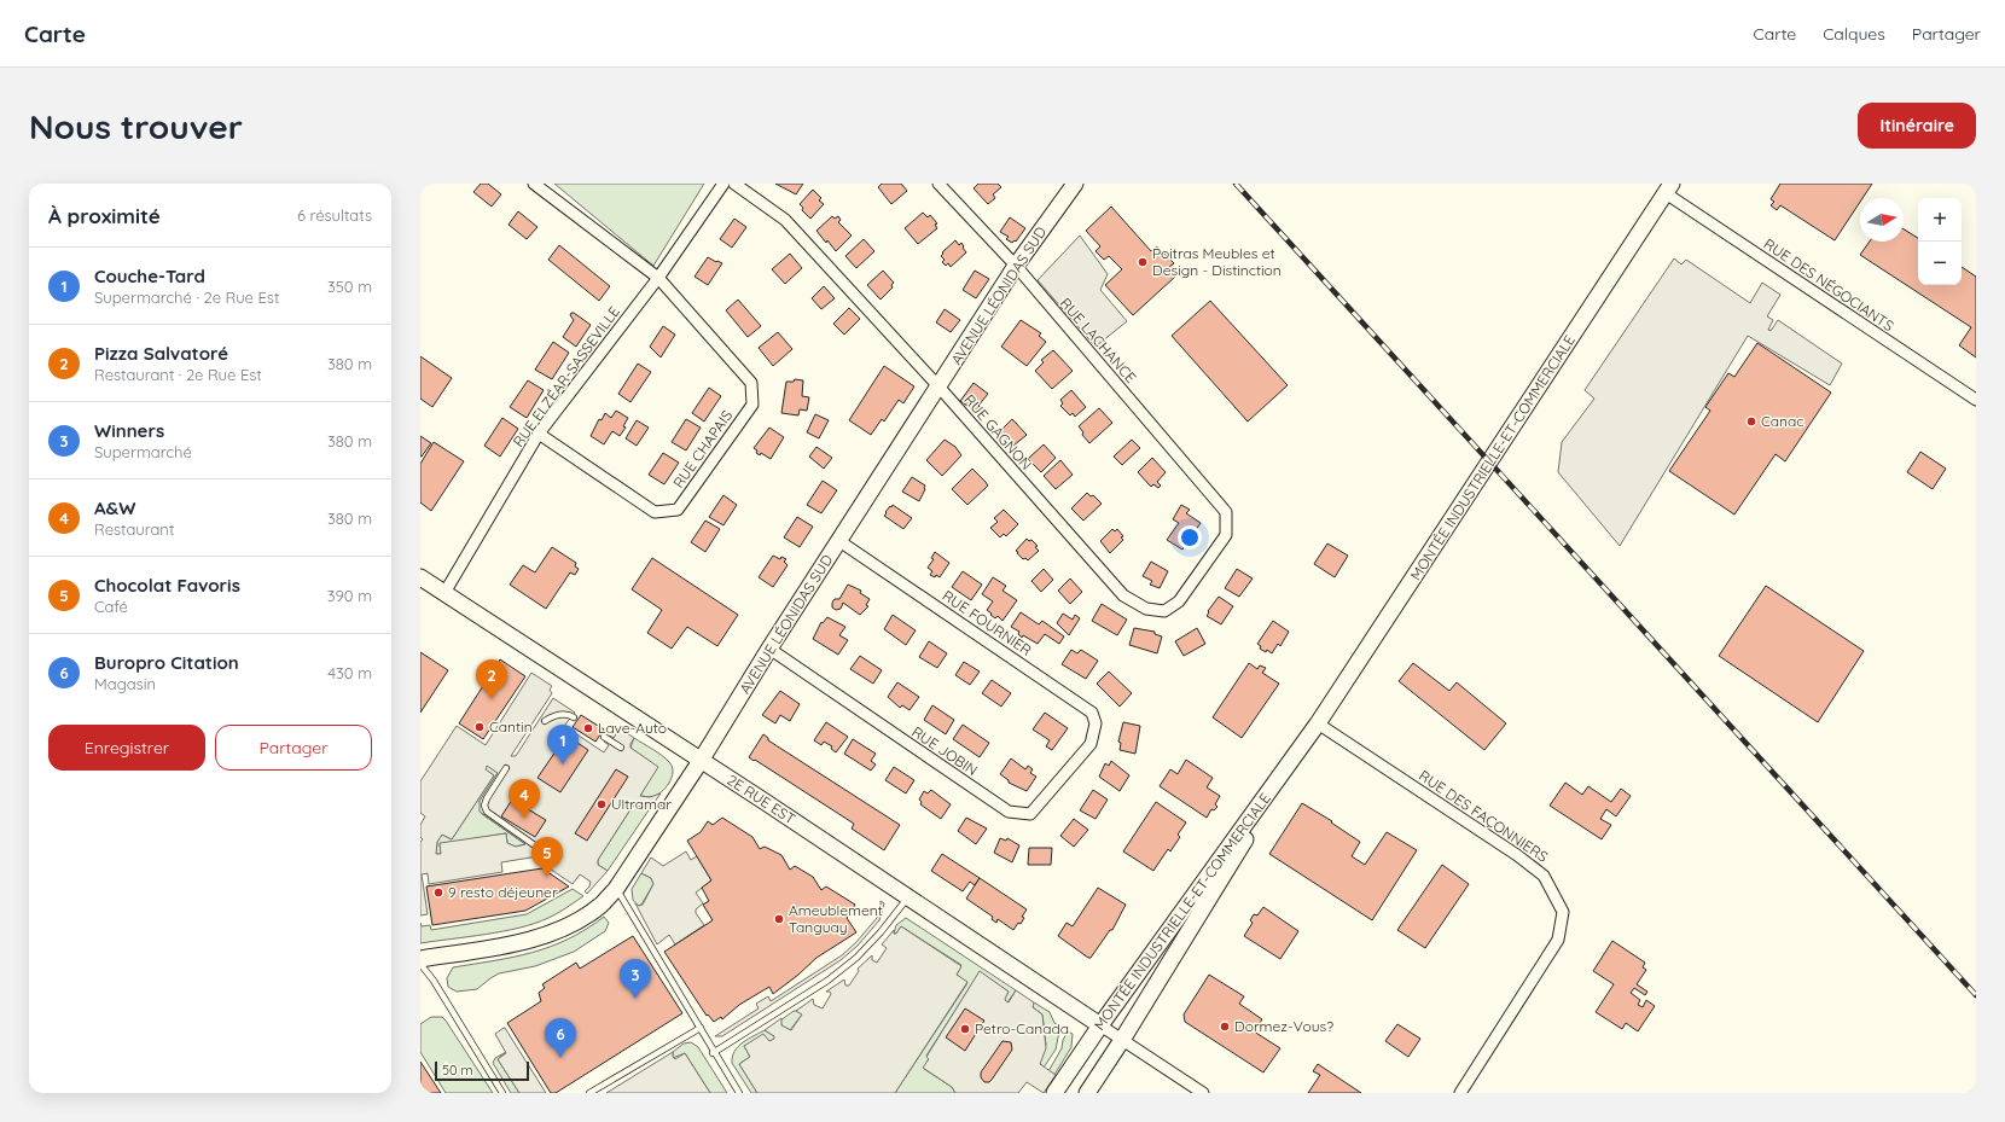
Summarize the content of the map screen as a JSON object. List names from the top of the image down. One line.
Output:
{"streets":{"street":["RUE DES NÉGOCIANTS","AVENUE LÉONIDAS SUD","RUE LACHANCE","RUE ELZÉAR-SASSEVILLE","RUE GAGNON","RUE CHAPAIS","MONTÉE INDUSTRIELLE-ET-COMMERCIALE","RUE FOURNIER","RUE JOBIN","2E RUE EST","RUE DES FAÇONNIERS"]},"crossings":[["RUE DES NÉGOCIANTS","MONTÉE INDUSTRIELLE-ET-COMMERCIALE"],["AVENUE LÉONIDAS SUD","RUE LACHANCE"],["AVENUE LÉONIDAS SUD","RUE GAGNON"],["AVENUE LÉONIDAS SUD","RUE FOURNIER"],["AVENUE LÉONIDAS SUD","RUE JOBIN"],["AVENUE LÉONIDAS SUD","2E RUE EST"],["RUE LACHANCE","RUE GAGNON"],["RUE ELZÉAR-SASSEVILLE","RUE CHAPAIS"],["RUE ELZÉAR-SASSEVILLE","2E RUE EST"],["MONTÉE INDUSTRIELLE-ET-COMMERCIALE","2E RUE EST"],["MONTÉE INDUSTRIELLE-ET-COMMERCIALE","RUE DES FAÇONNIERS"],["RUE FOURNIER","RUE JOBIN"]],"places":["Poitras Meubles et Design - Distinction","Canac","Cantin","Lave-Auto","Ultramar","9 resto déjeuner","Ameublement Tanguay","Dormez-Vous?","Petro-Canada"],"scale_bar":"50 m","north":"right","page":{"header":"Carte","nav":["Carte","Calques","Partager"],"buttons":["Itinéraire",["Enregistrer","Partager"]],"title":"Nous trouver","heading":["À proximité","6 résultats"],"map_buttons":["+","−"],"list":[{"mark":"1","name":"Couche-Tard","note":"Supermarché · 2e Rue Est","value":"350 m"},{"mark":"2","name":"Pizza Salvatoré","note":"Restaurant · 2e Rue Est","value":"380 m"},{"mark":"3","name":"Winners","note":"Supermarché","value":"380 m"},{"mark":"4","name":"A&W","note":"Restaurant","value":"380 m"},{"mark":"5","name":"Chocolat Favoris","note":"Café","value":"390 m"},{"mark":"6","name":"Buropro Citation","note":"Magasin","value":"430 m"}],"pins":["2","1","4","5","3","6"],"scale":"50 m"}}
